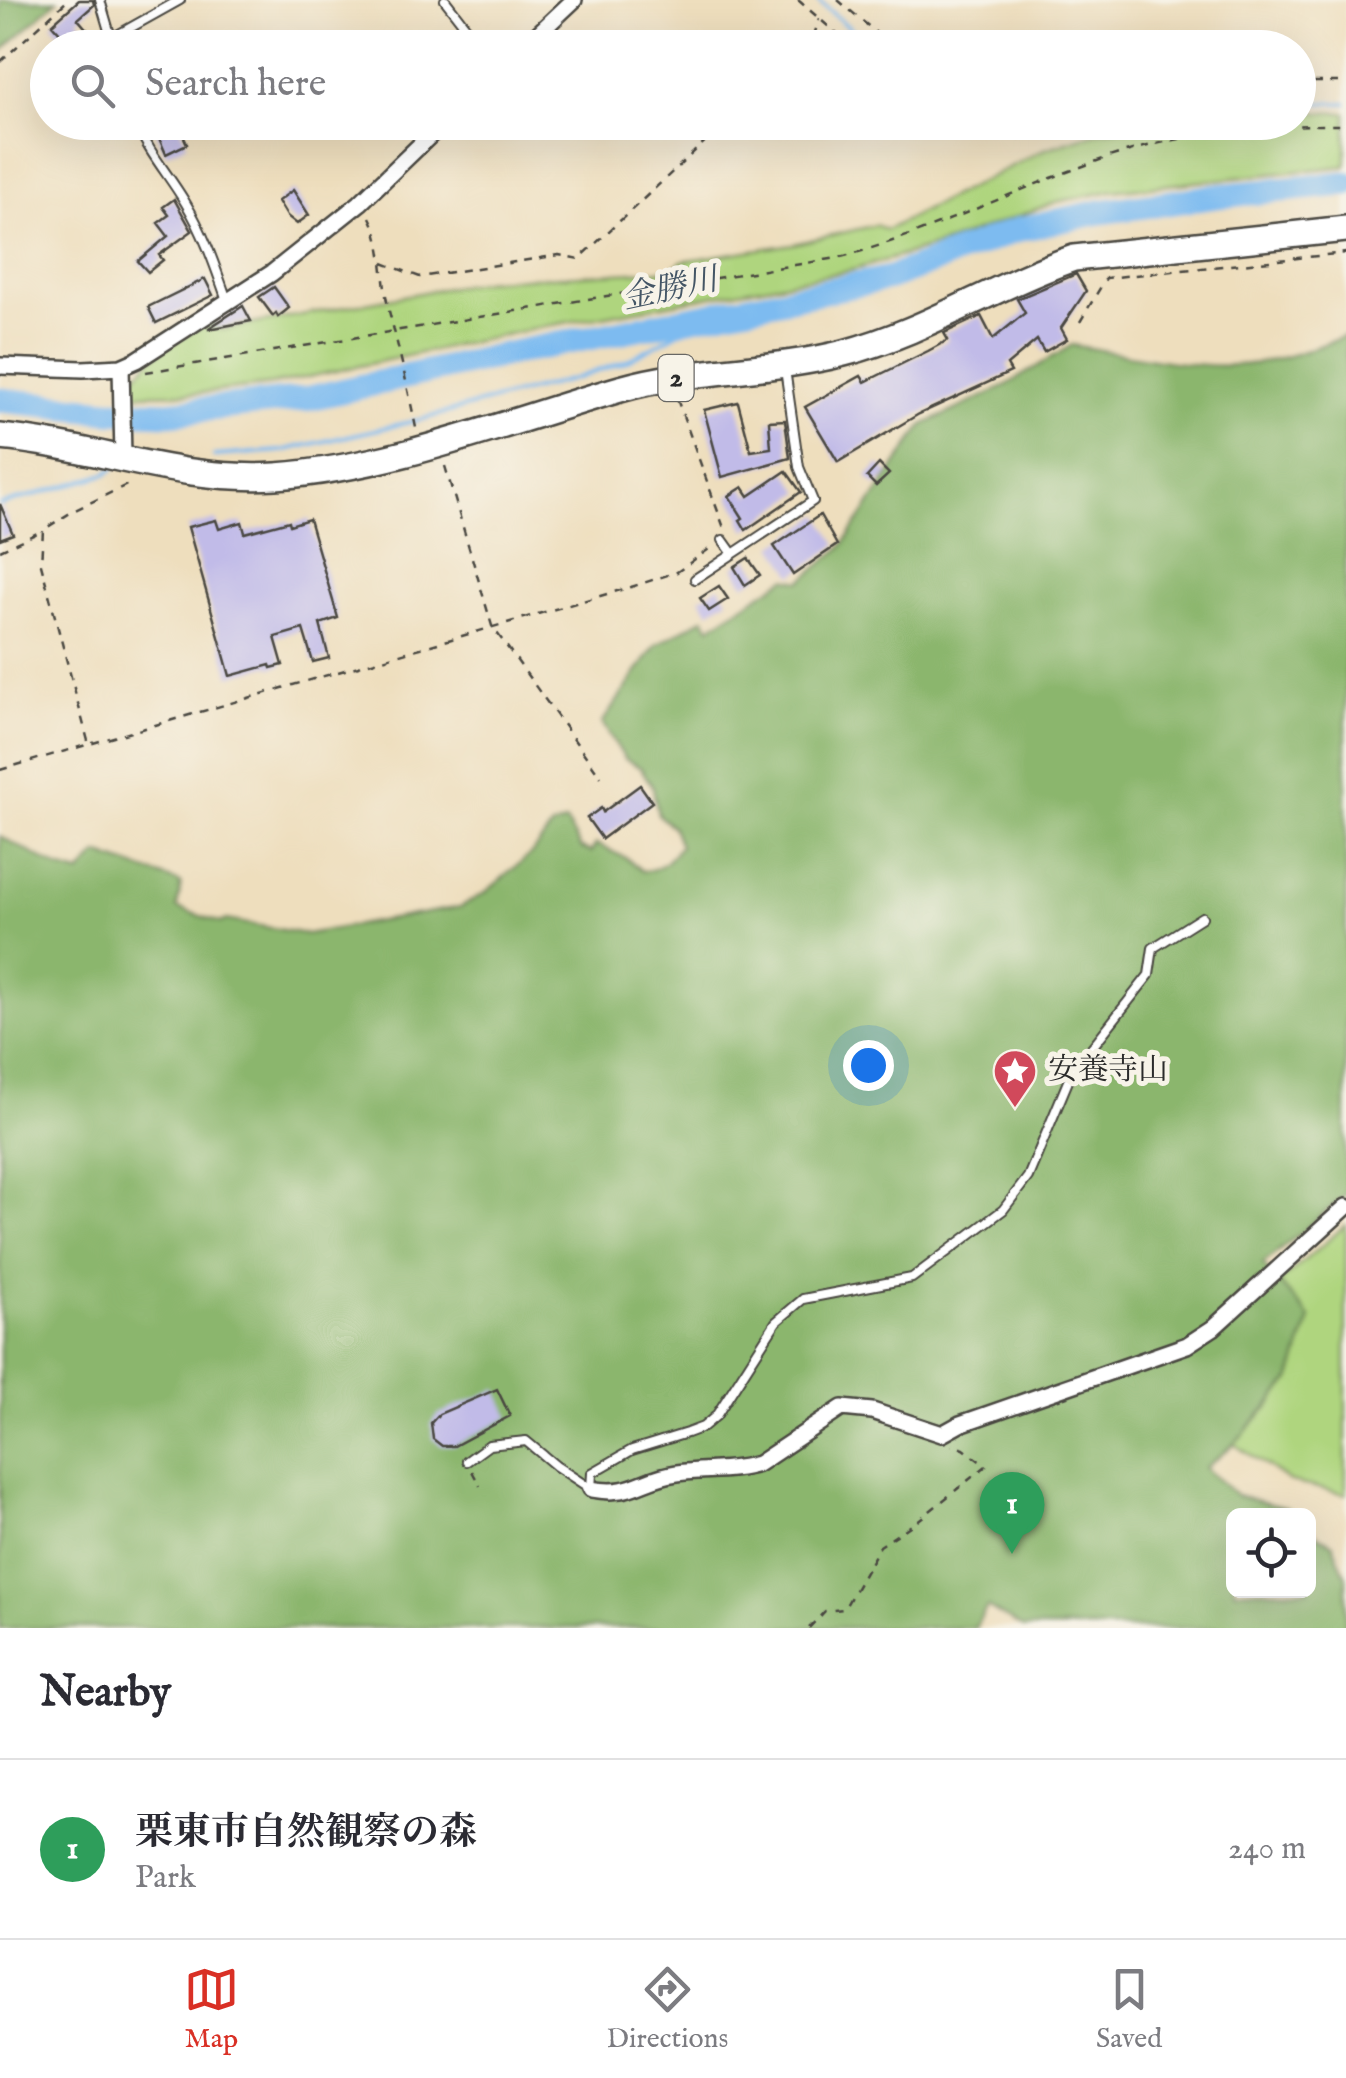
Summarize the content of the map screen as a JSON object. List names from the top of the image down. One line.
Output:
{"streets":{"main road":["2"]},"water":["金勝川"],"places":{"place":["安養寺山"]},"page":{"search":"Search here","pins":"1","heading":"Nearby","list":[{"mark":"1","name":"栗東市自然観察の森","note":"Park","value":"240 m"}],"nav":["Map","Directions","Saved"]}}
